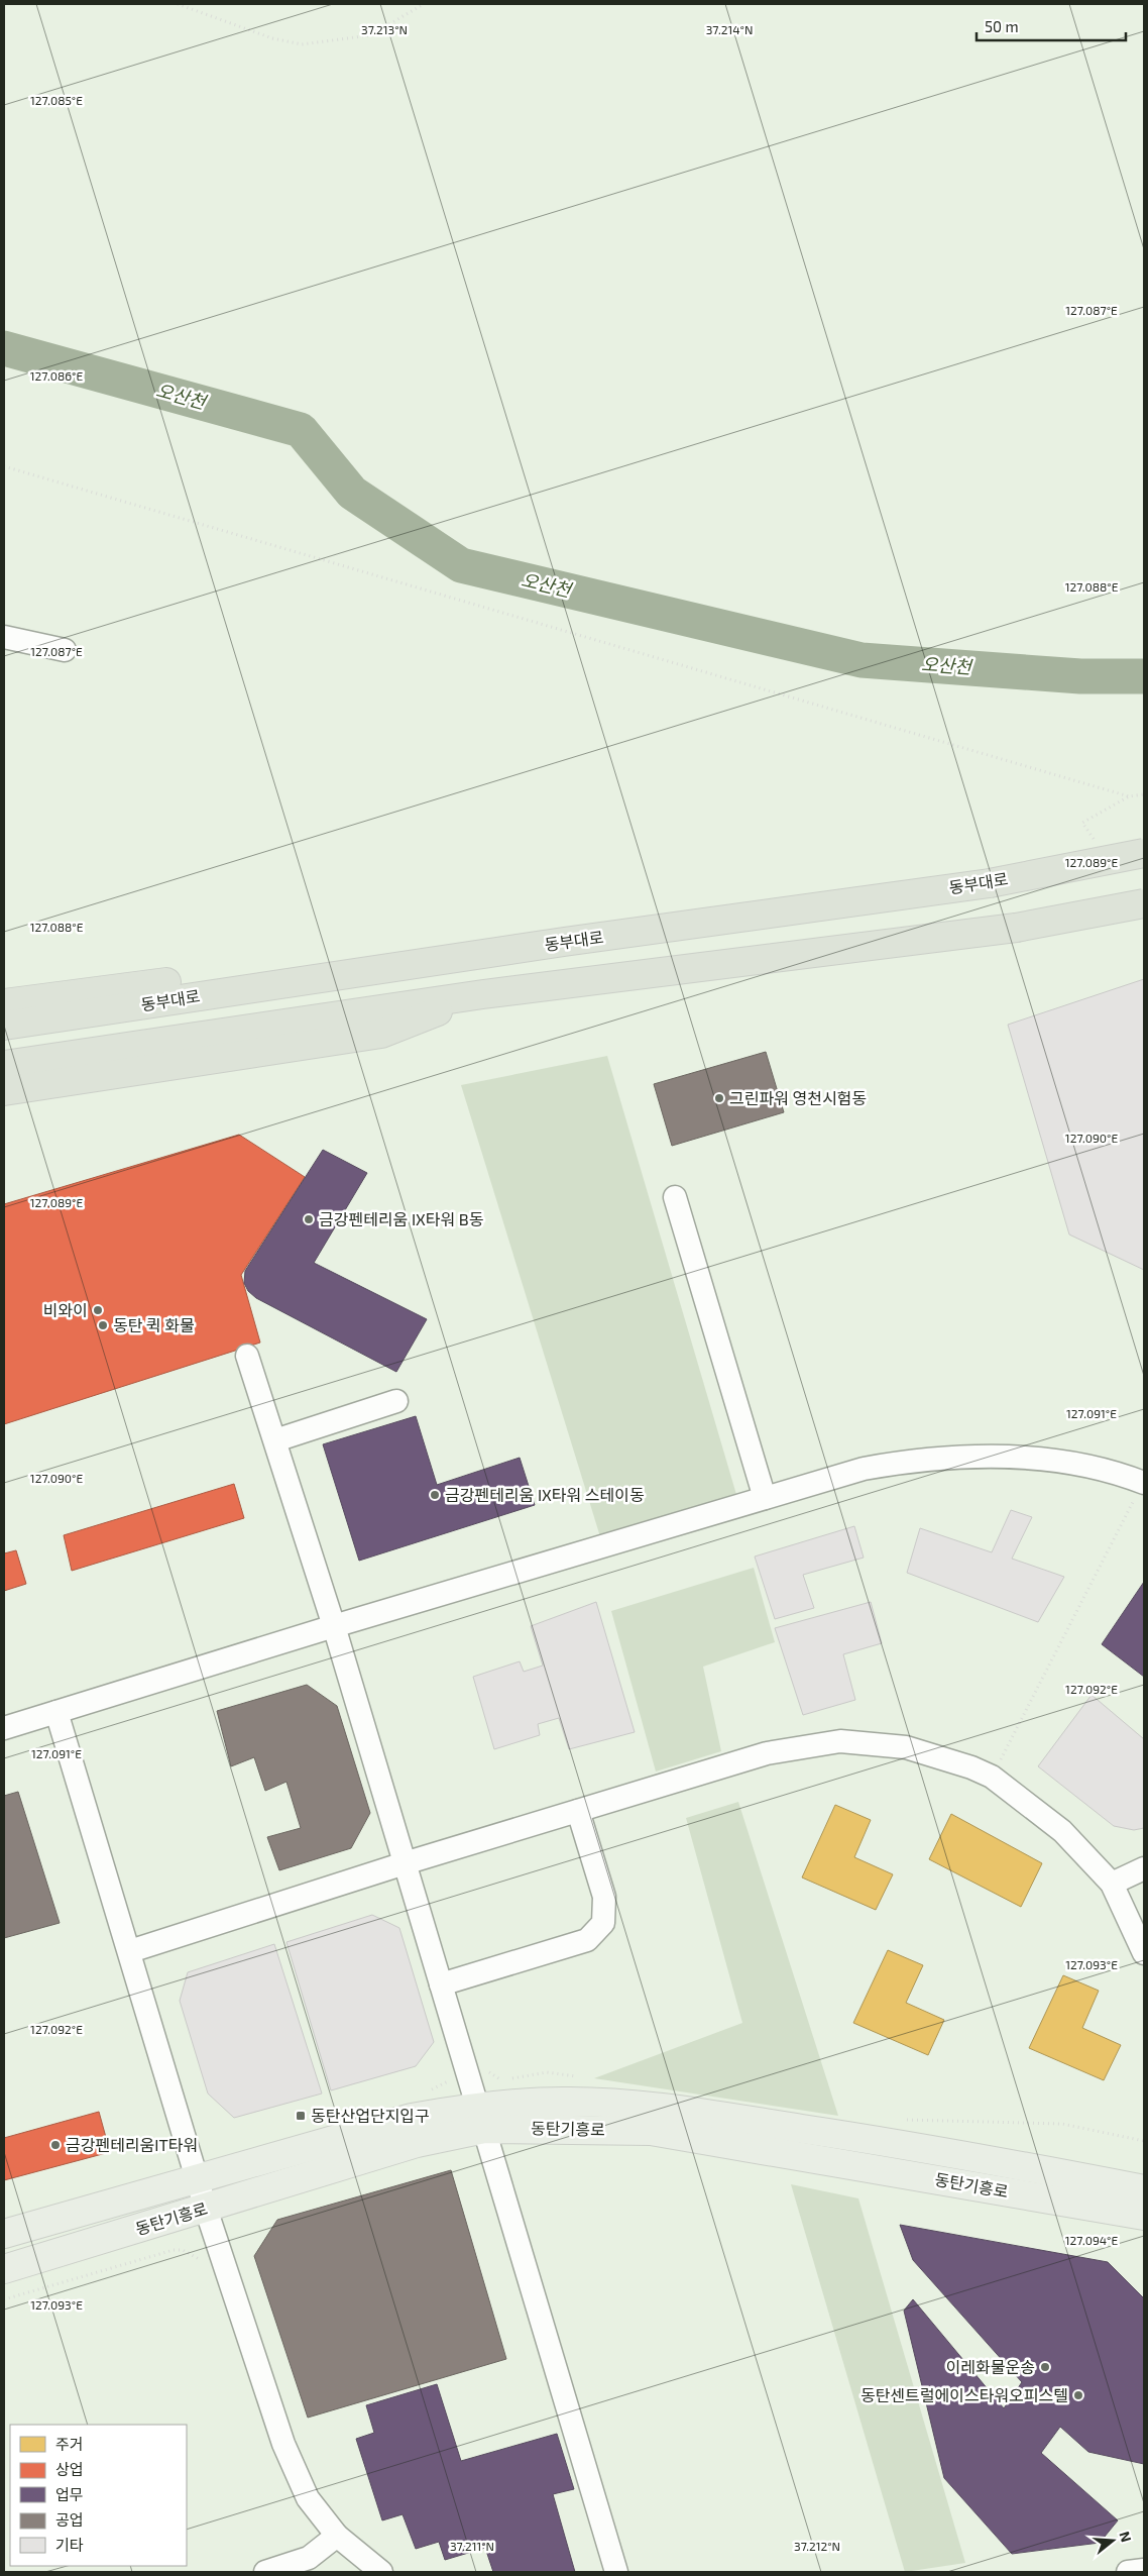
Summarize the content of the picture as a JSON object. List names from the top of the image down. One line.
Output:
{"streets":{"highway":["동부대로"],"main road":["동탄기흥로"]},"water":["오산천"],"places":{"other":["그린파워 영천시험동","금강펜테리움 IX타워 B동","비와이","동탄 퀵 화물","금강펜테리움 IX타워 스테이동","금강펜테리움IT타워","이레화물운송","동탄센트럴에이스타워오피스텔"],"transit":["동탄산업단지입구"]},"legend":["주거","상업","업무","공업","기타"],"scale_bar":"50 m","north":"right","coordinates":["37.213°N","37.214°N","127.085°E","127.087°E","127.086°E","127.088°E","127.089°E","127.090°E","127.091°E","127.092°E","127.093°E","127.094°E","37.211°N","37.212°N"]}
